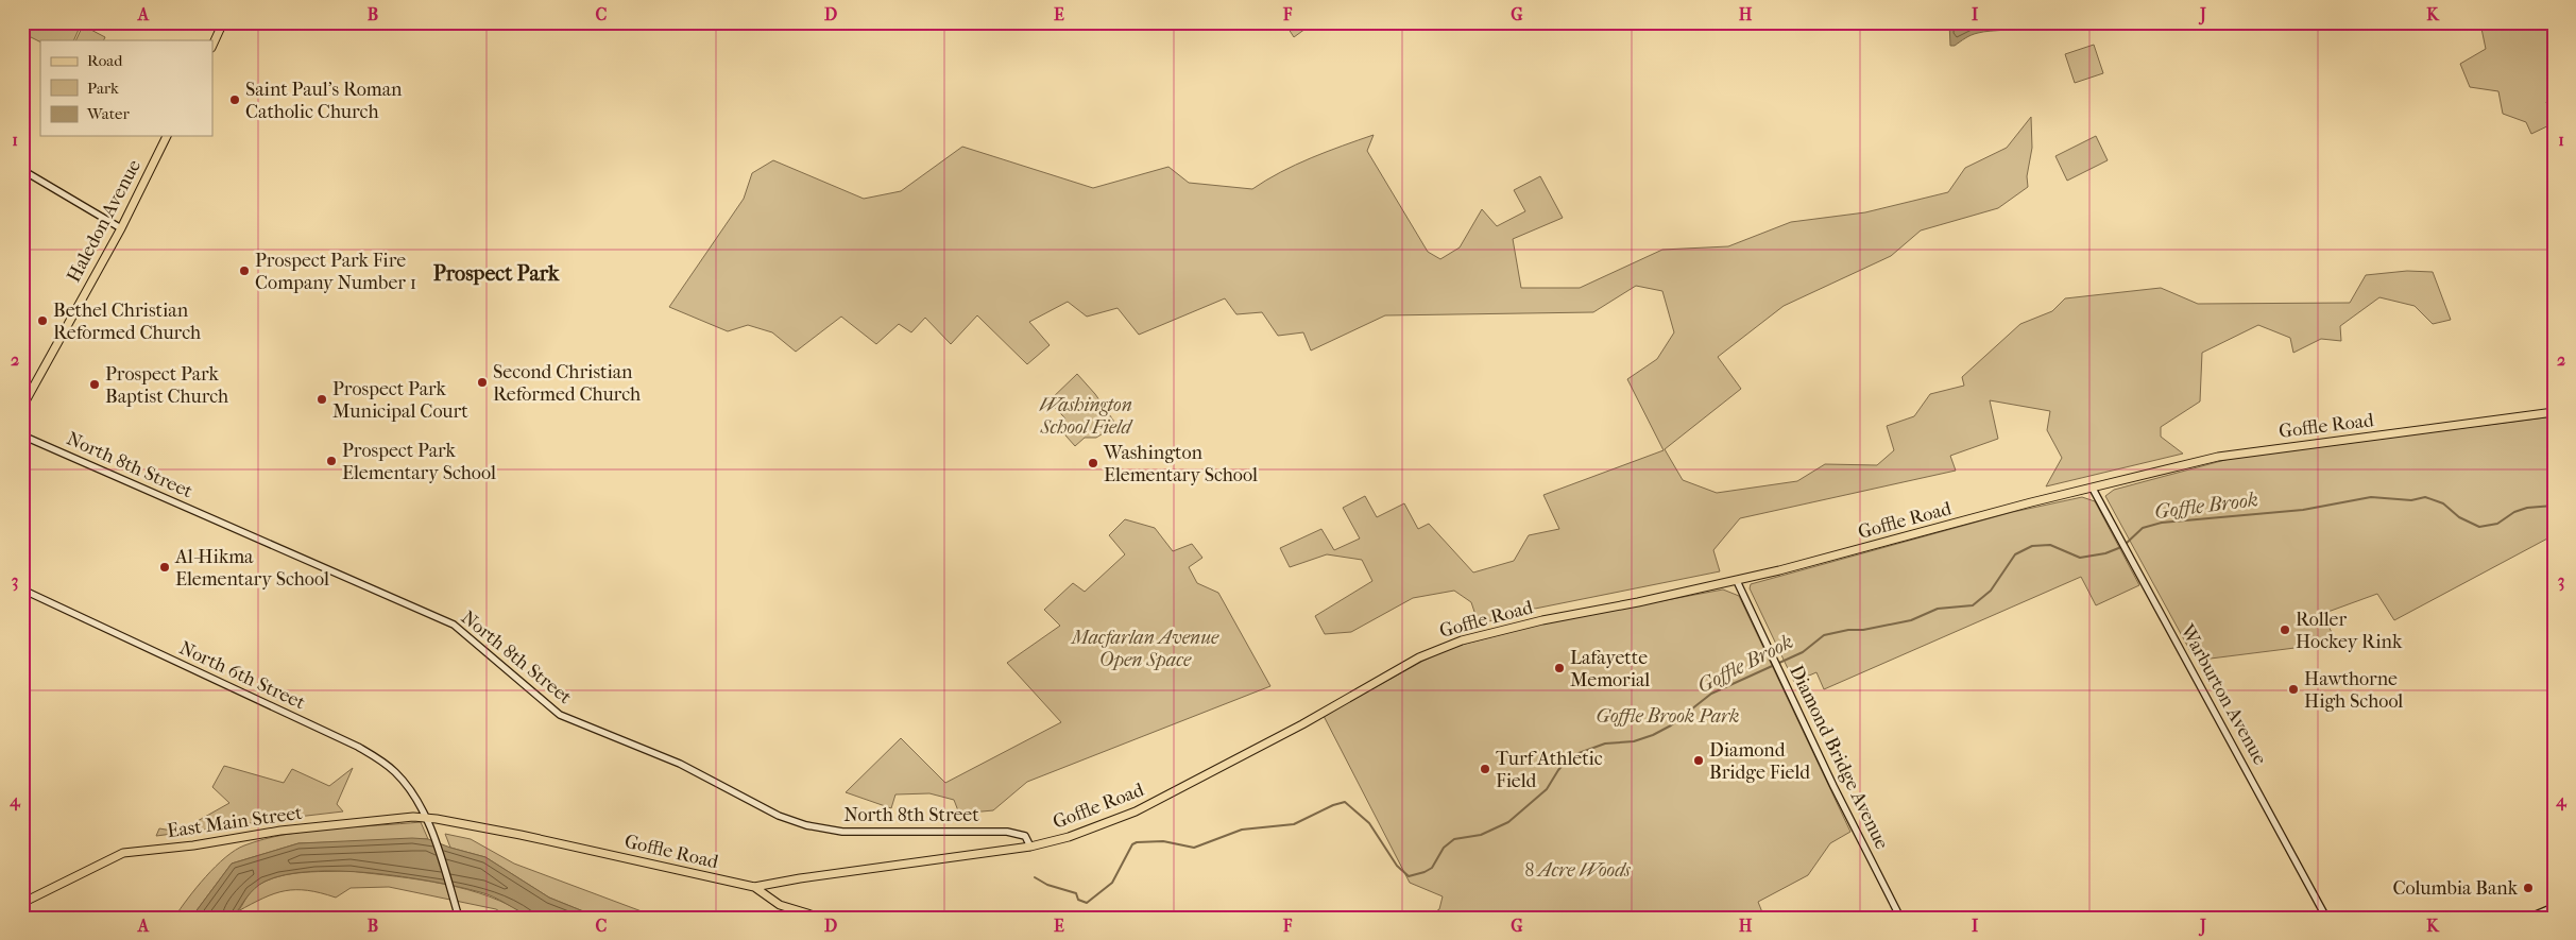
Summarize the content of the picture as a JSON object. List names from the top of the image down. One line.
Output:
{"streets":{"main road":["Haledon Avenue","Goffle Road","East Main Street"],"street":["North 8th Street","North 6th Street","Warburton Avenue","Diamond Bridge Avenue"]},"crossings":[["Goffle Road","North 8th Street"],["Goffle Road","Warburton Avenue"],["Goffle Road","Diamond Bridge Avenue"],["Goffle Road","East Main Street"],["North 6th Street","East Main Street"]],"districts":["Prospect Park"],"water":["Goffle Brook"],"parks":["Washington School Field","Macfarlan Avenue Open Space","Goffle Brook Park","8 Acre Woods"],"places":["Saint Paul's Roman Catholic Church","Prospect Park Fire Company Number 1","Bethel Christian Reformed Church","Second Christian Reformed Church","Prospect Park Baptist Church","Prospect Park Municipal Court","Prospect Park Elementary School","Washington Elementary School","Al-Hikma Elementary School","Roller Hockey Rink","Lafayette Memorial","Hawthorne High School","Diamond Bridge Field","Turf Athletic Field","Columbia Bank"],"legend":["Road","Park","Water"],"grid":{"columns":["A","B","C","D","E","F","G","H","I","J","K"],"rows":["1","2","3","4"]}}
